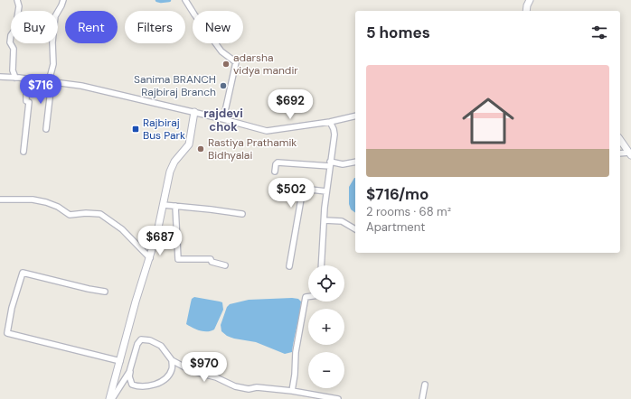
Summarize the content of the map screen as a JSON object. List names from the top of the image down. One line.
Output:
{"districts":["rajdevi chok"],"places":{"other":["adarsha vidya mandir","Sanima BRANCH Rajbiraj Branch","Rastiya Prathamik Bidhyalai"],"transit":["Rajbiraj Bus Park"]},"page":{"chip":["Buy","Rent","Filters","New"],"heading":"5 homes","list":[{"name":"$716/mo","note":"2 rooms · 68 m² · Apartment"}],"price":["$716","$692","$502","$687","$970"],"map_buttons":["+","−"]}}
